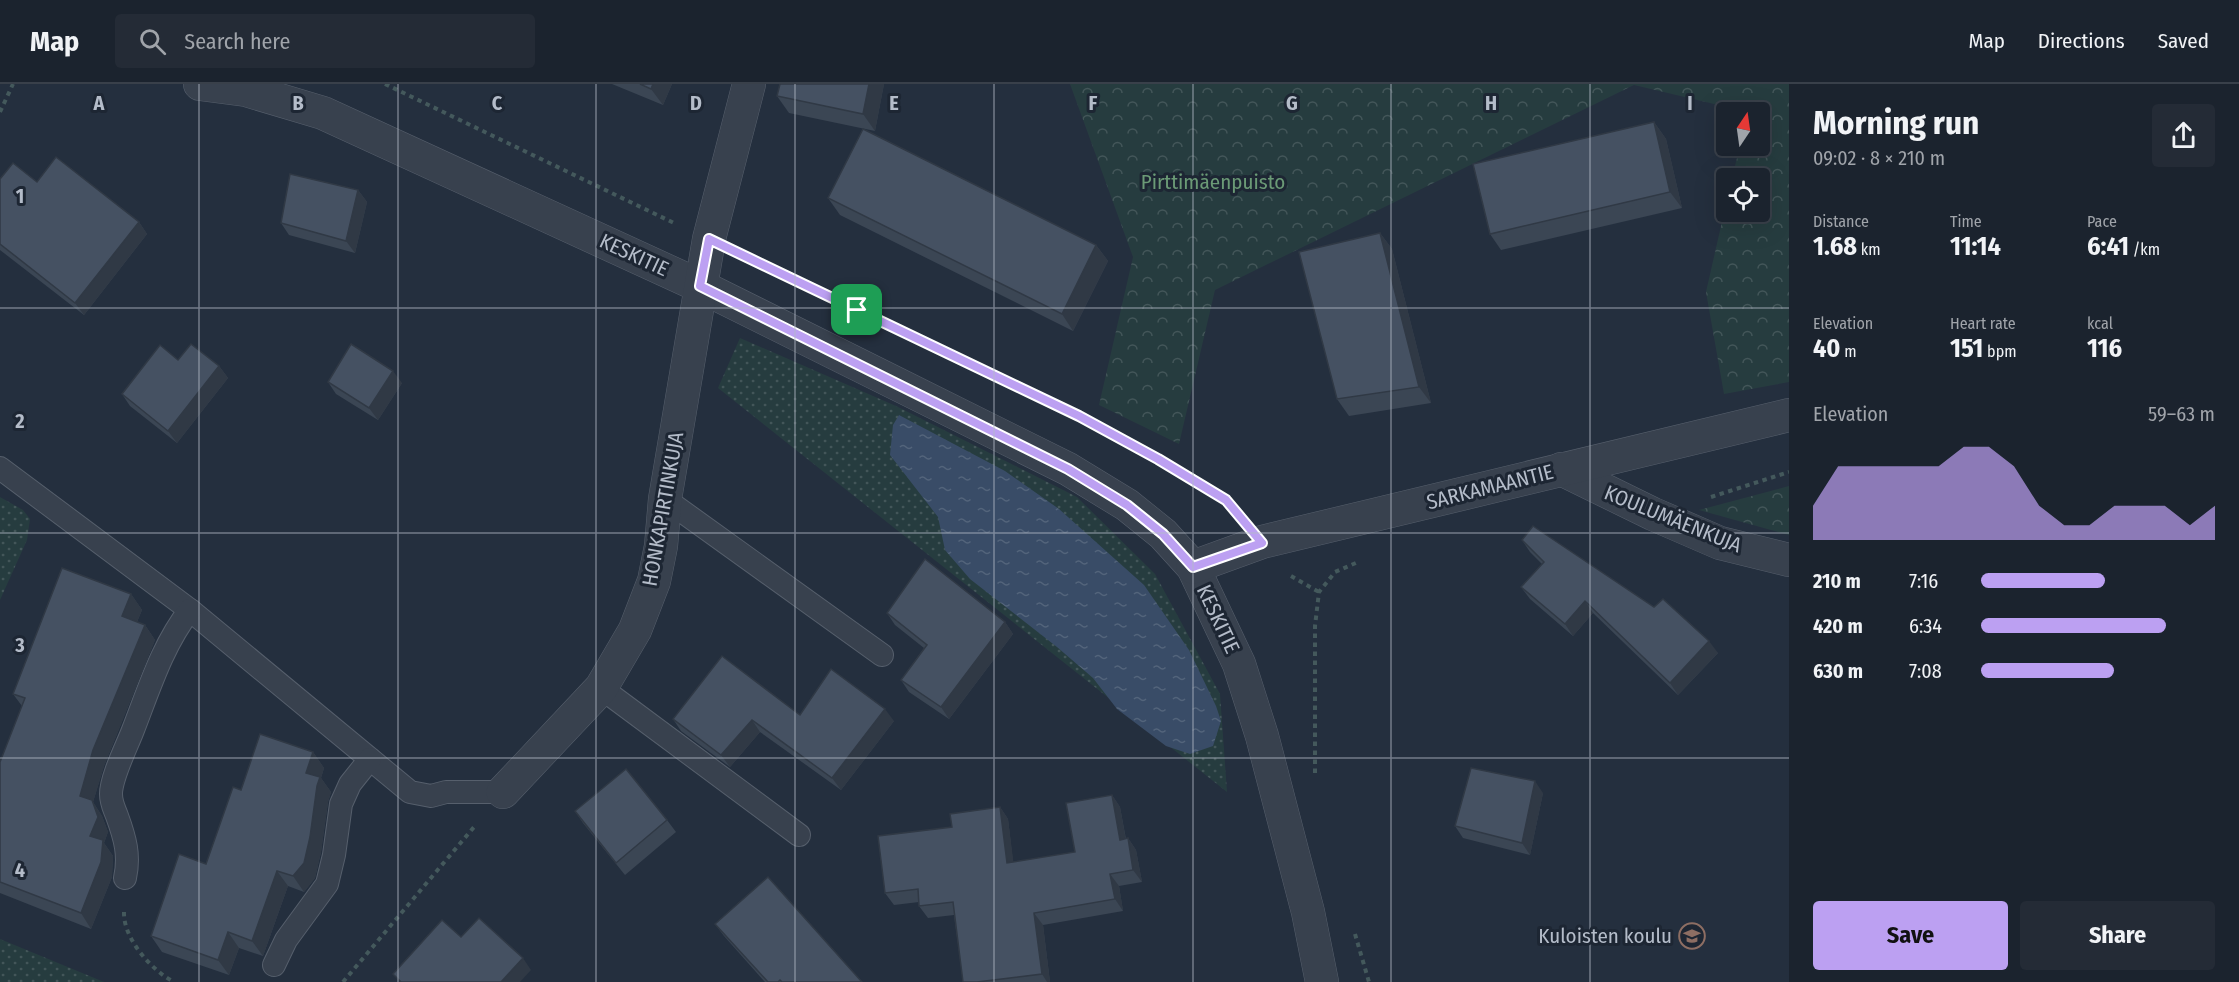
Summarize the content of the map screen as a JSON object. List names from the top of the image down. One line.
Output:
{"streets":{"street":["KESKITIE","SARKAMAANTIE","HONKAPIRTINKUJA","KOULUMÄENKUJA"]},"crossings":[["KESKITIE","SARKAMAANTIE"],["KESKITIE","HONKAPIRTINKUJA"],["SARKAMAANTIE","KOULUMÄENKUJA"]],"parks":["Pirttimäenpuisto"],"places":{"school or university":["Kuloisten koulu"]},"north":"top","page":{"header":"Map","search":"Search here","nav":["Map","Directions","Saved"],"heading":["Morning run","09:02 · 8 × 210 m"],"stats":[["Distance","1.68 km"],["Time","11:14"],["Pace","6:41 /km"],["Elevation","40 m"],["Heart rate","151 bpm"],["kcal","116"]],"chart":["Elevation","59–63 m"],"list":[{"name":"210 m","note":"7:16"},{"name":"420 m","note":"6:34"},{"name":"630 m","note":"7:08"}],"buttons":["Save","Share"]},"grid":{"columns":["A","B","C","D","E","F","G","H","I"],"rows":["1","2","3","4"]}}
